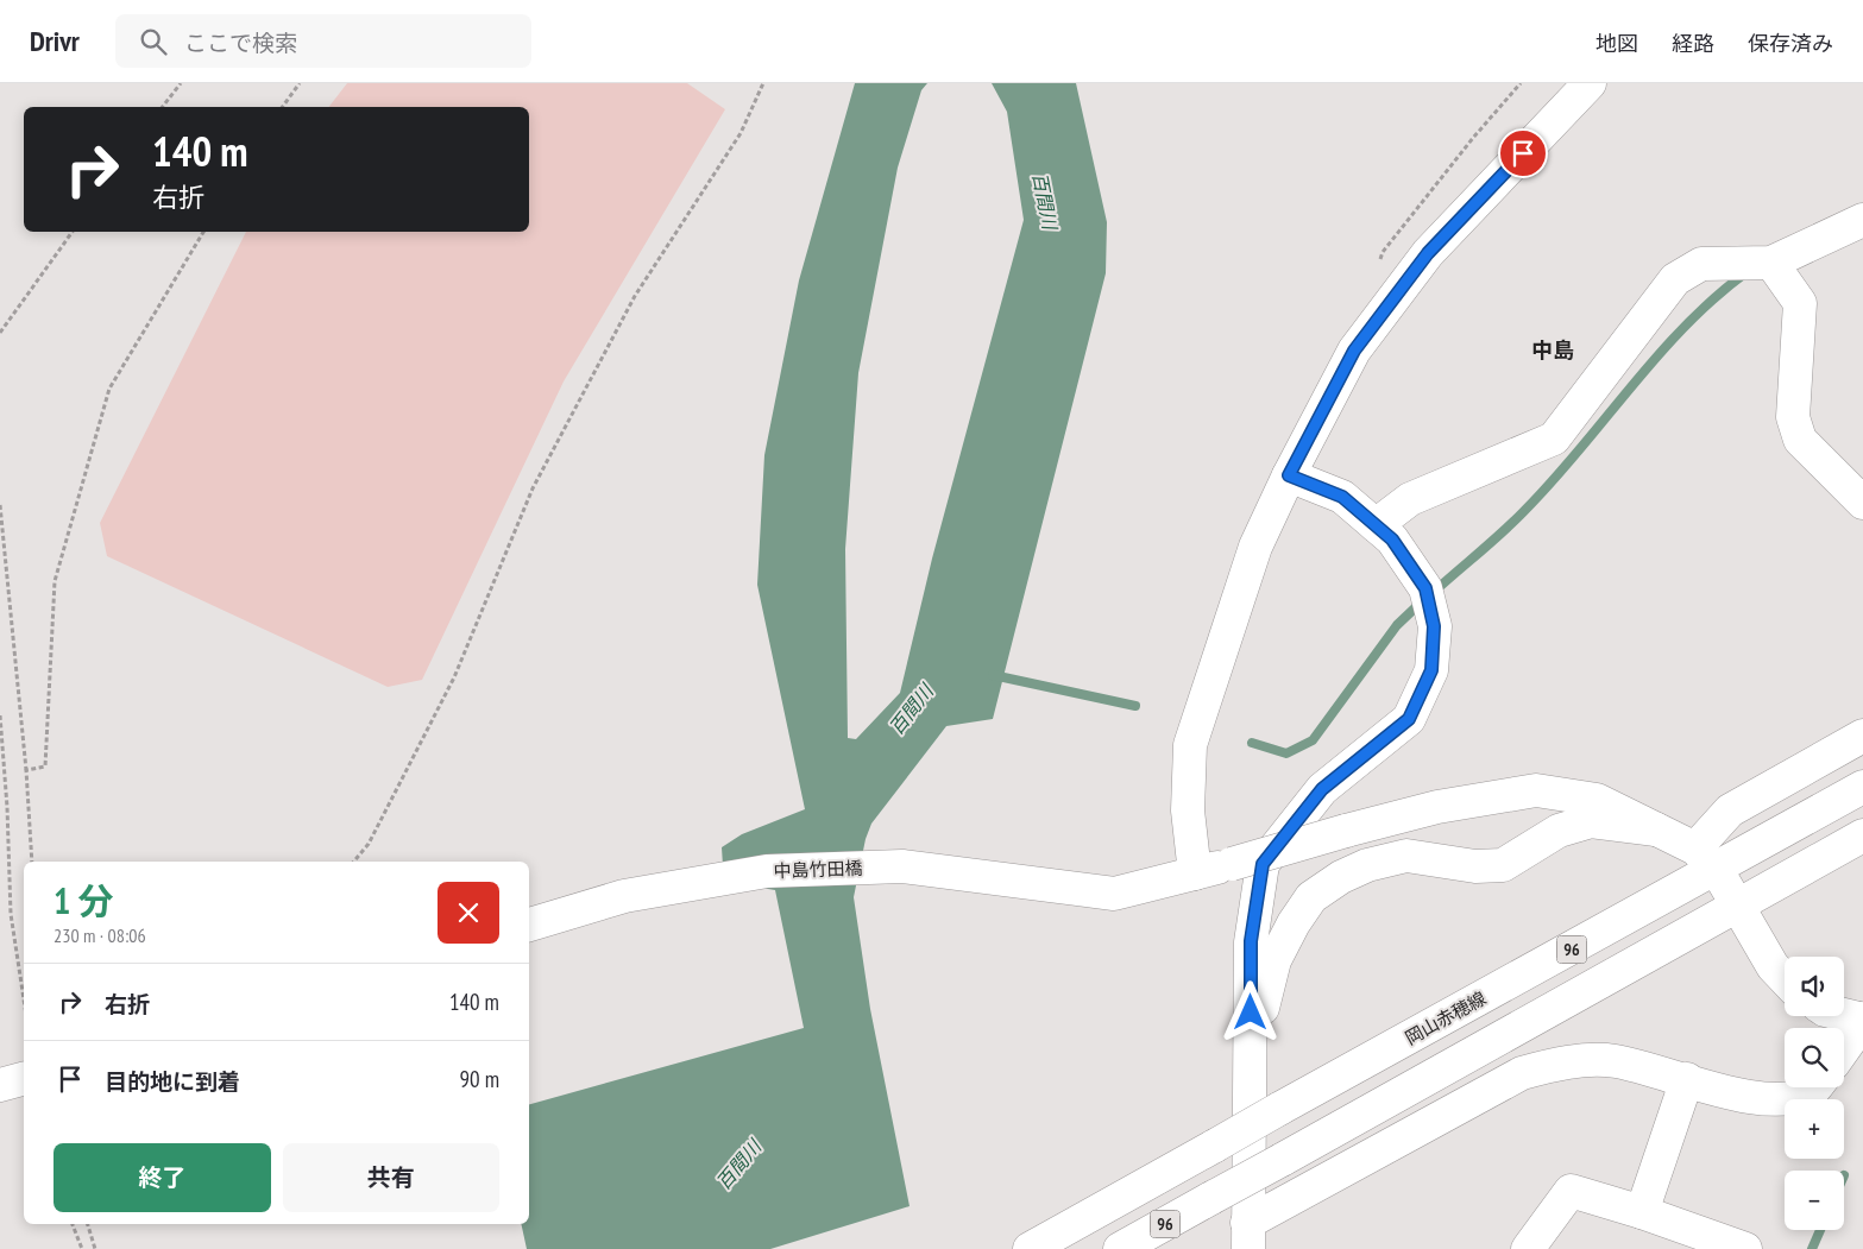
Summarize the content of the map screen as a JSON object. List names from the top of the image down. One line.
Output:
{"streets":{"street":["中島竹田橋","96","岡山赤穂線"]},"districts":["中島"],"water":["百間川"],"page":{"header":"Drivr","search":"ここで検索","nav":["地図","経路","保存済み"],"turn":["140 m","右折"],"heading":["1 分","230 m · 08:06"],"map_buttons":["+","−"],"list":[{"name":"右折","value":"140 m"},{"name":"目的地に到着","value":"90 m"}],"buttons":["終了","共有"]}}
